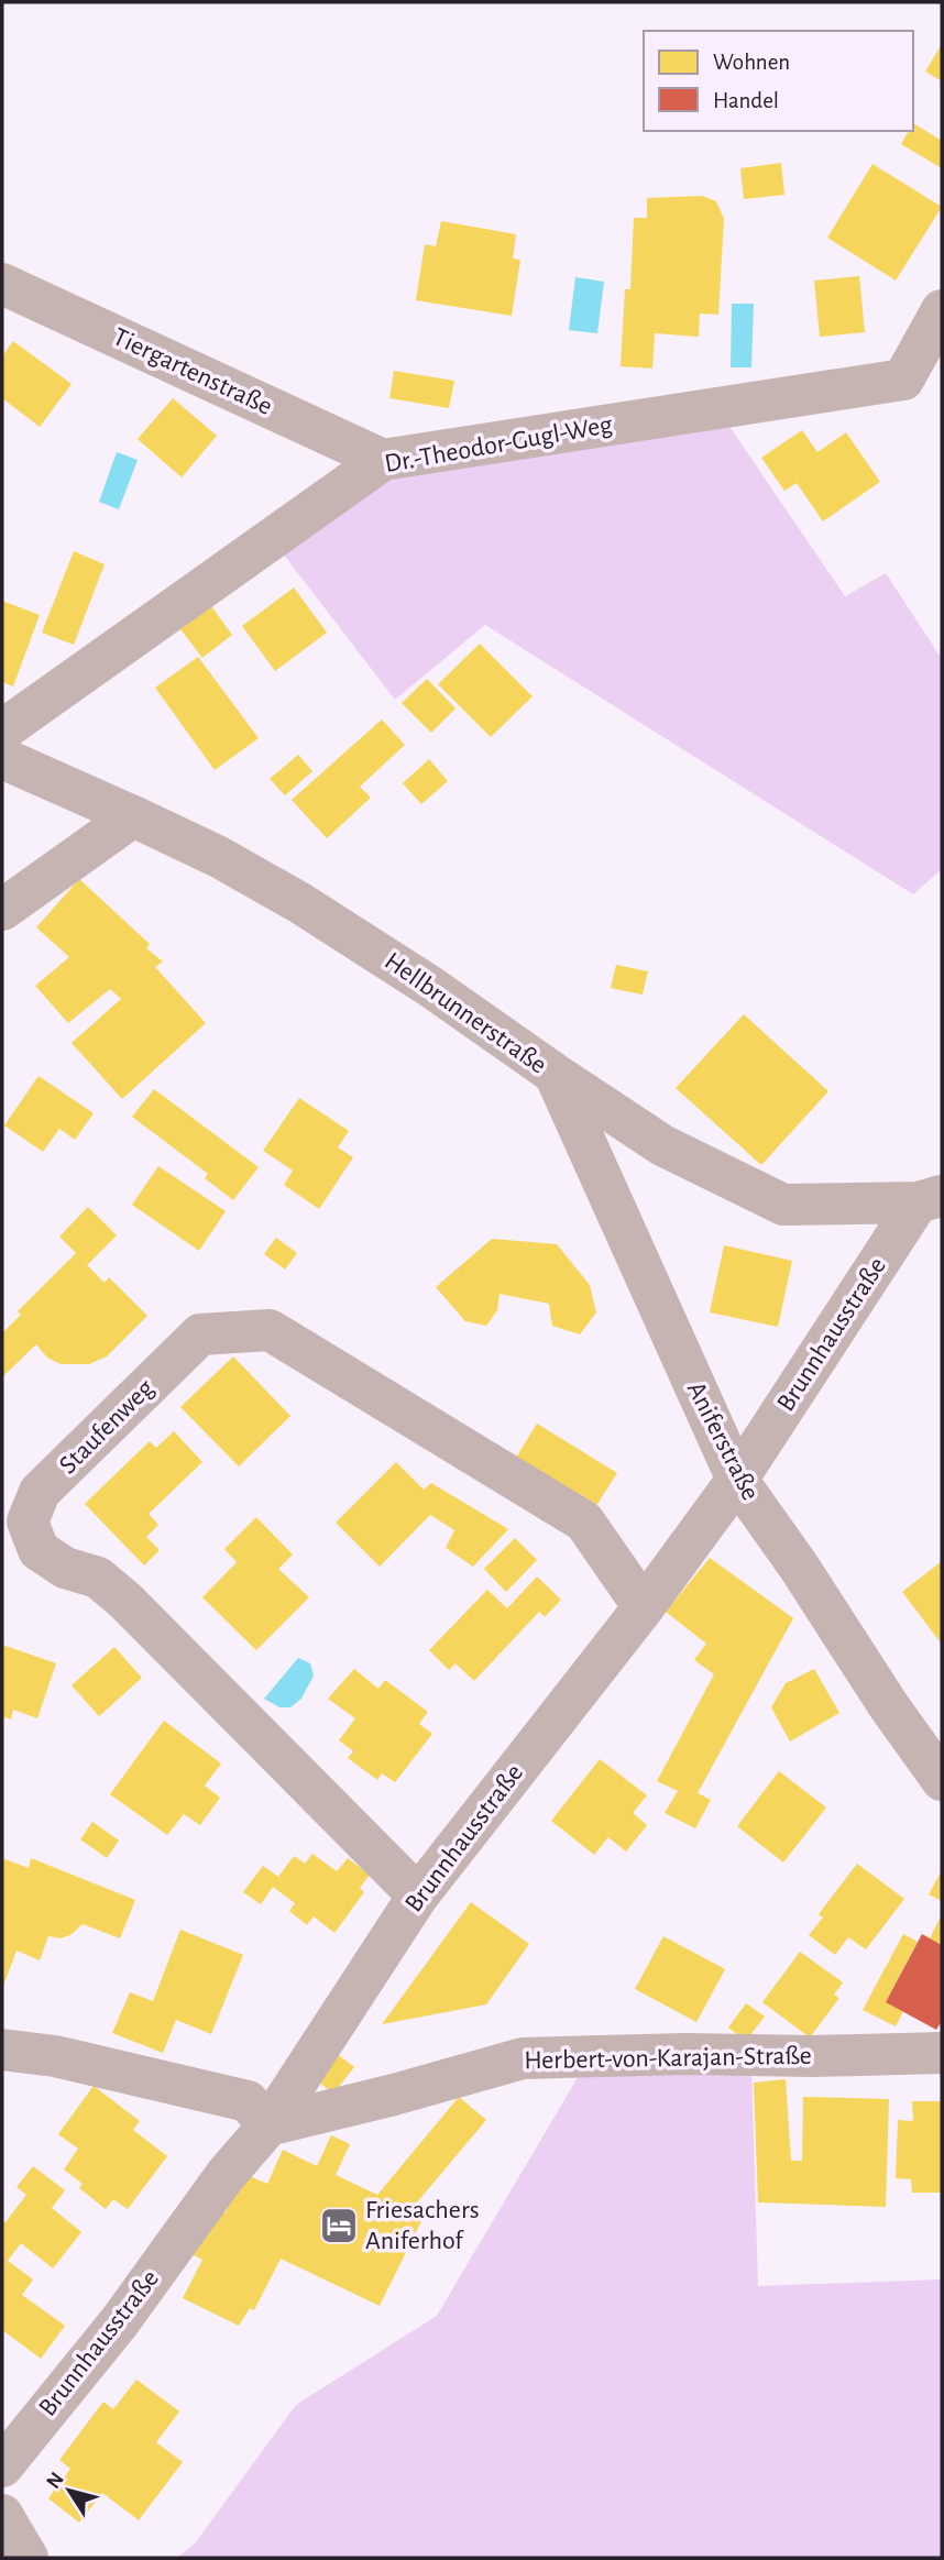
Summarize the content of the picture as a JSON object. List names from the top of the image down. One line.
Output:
{"streets":{"street":["Tiergartenstraße","Dr.-Theodor-Gugl-Weg","Hellbrunnerstraße","Brunnhausstraße","Staufenweg","Aniferstraße","Herbert-von-Karajan-Straße"]},"crossings":[["Tiergartenstraße","Dr.-Theodor-Gugl-Weg"],["Hellbrunnerstraße","Brunnhausstraße"],["Hellbrunnerstraße","Aniferstraße"],["Brunnhausstraße","Staufenweg"],["Brunnhausstraße","Aniferstraße"],["Brunnhausstraße","Herbert-von-Karajan-Straße"]],"places":{"hotel":["Friesachers Aniferhof"]},"legend":["Wohnen","Handel"],"north":"top left"}
